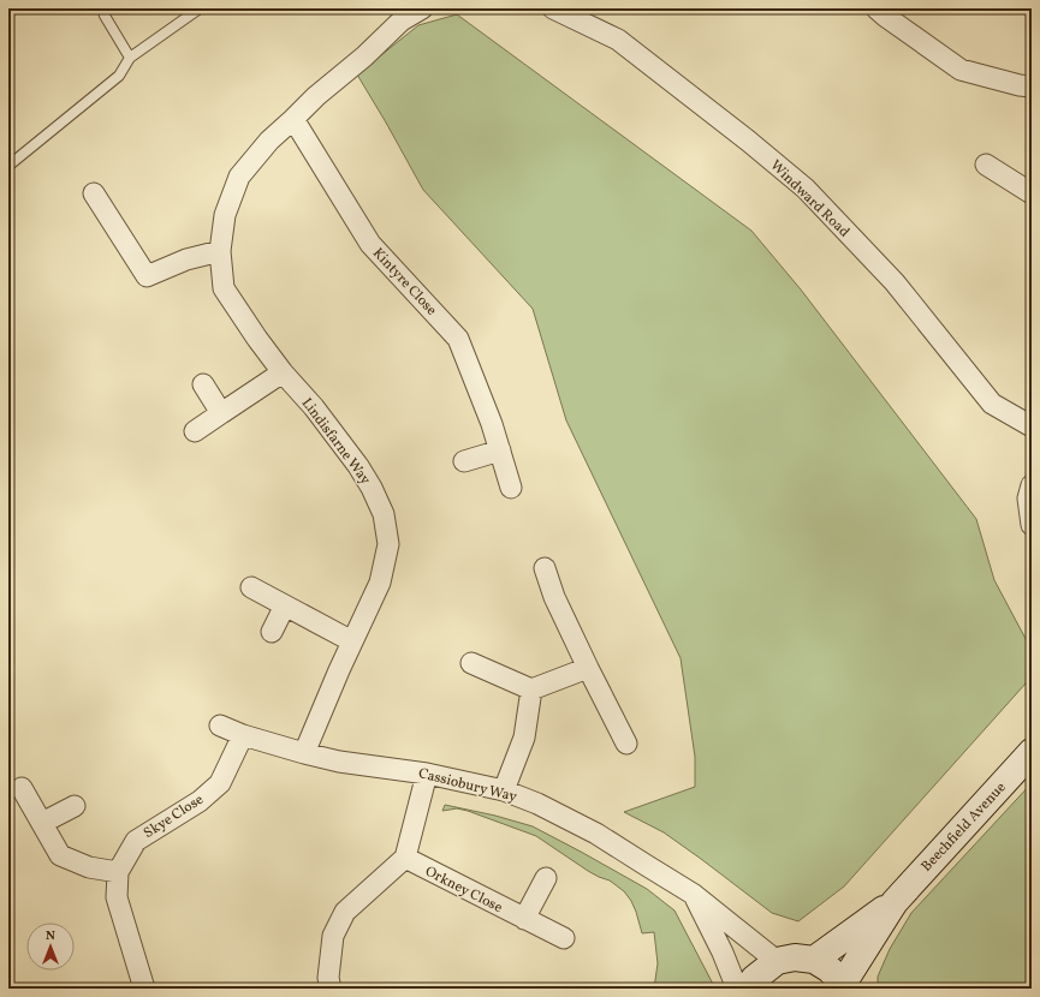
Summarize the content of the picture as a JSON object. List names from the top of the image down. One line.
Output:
{"streets":{"street":["Windward Road","Kintyre Close","Lindisfarne Way","Cassiobury Way","Skye Close","Beechfield Avenue","Orkney Close"]},"crossings":[["Kintyre Close","Lindisfarne Way"],["Lindisfarne Way","Cassiobury Way"]],"north":"top"}
